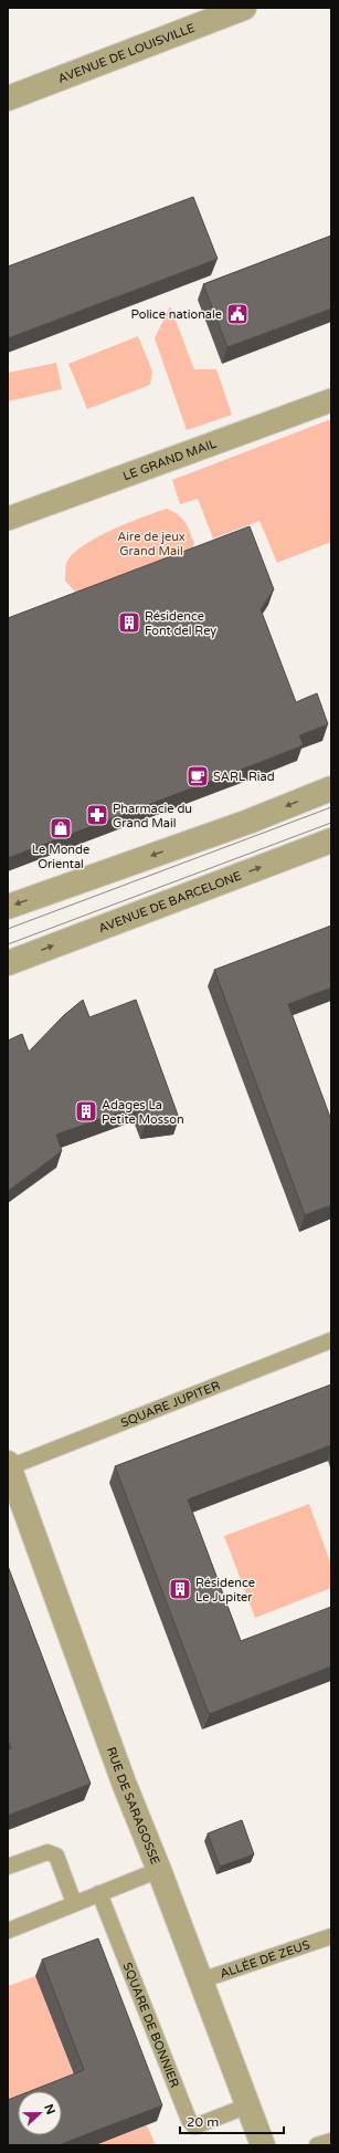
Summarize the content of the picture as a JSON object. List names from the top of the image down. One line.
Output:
{"streets":{"street":["AVENUE DE LOUISVILLE","LE GRAND MAIL","AVENUE DE BARCELONE","RUE DE SARAGOSSE"],"lane":["SQUARE JUPITER","ALLÉE DE ZEUS","SQUARE DE BONNIER"]},"crossings":[["SQUARE JUPITER","RUE DE SARAGOSSE"],["RUE DE SARAGOSSE","ALLÉE DE ZEUS"],["RUE DE SARAGOSSE","SQUARE DE BONNIER"]],"parks":["Aire de jeux Grand Mail"],"places":{"public building":["Police nationale"],"building":["Résidence Font del Rey","Adages La Petite Mosson","Résidence Le Jupiter"],"cafe":["SARL Riad"],"pharmacy":["Pharmacie du Grand Mail"],"shop":["Le Monde Oriental"]},"scale_bar":"20 m","north":"right"}
